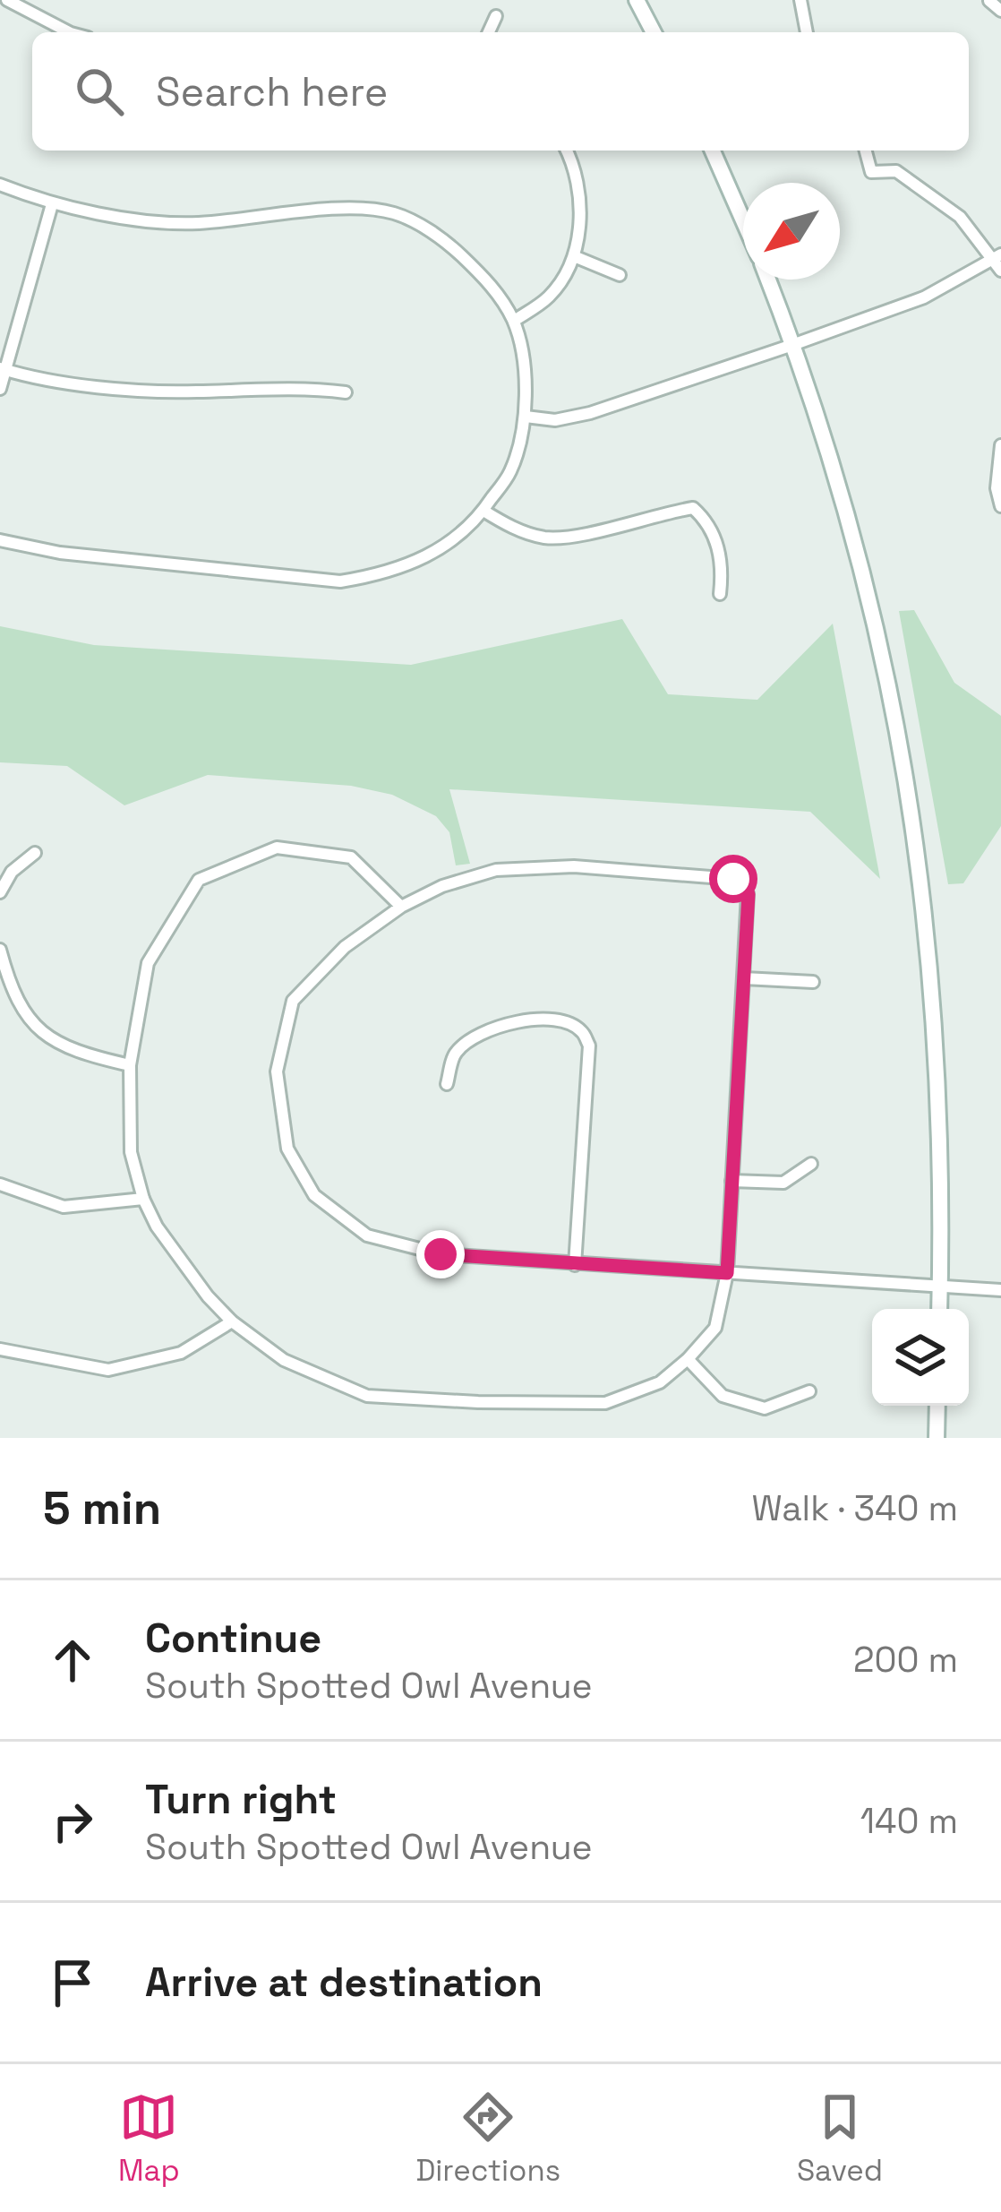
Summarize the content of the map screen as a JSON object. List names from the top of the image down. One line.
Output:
{"north":"bottom left","page":{"search":"Search here","heading":["5 min","Walk · 340 m"],"list":[["Continue","South Spotted Owl Avenue","200 m"],["Turn right","South Spotted Owl Avenue","140 m"],"Arrive at destination"],"nav":["Map","Directions","Saved"]}}
